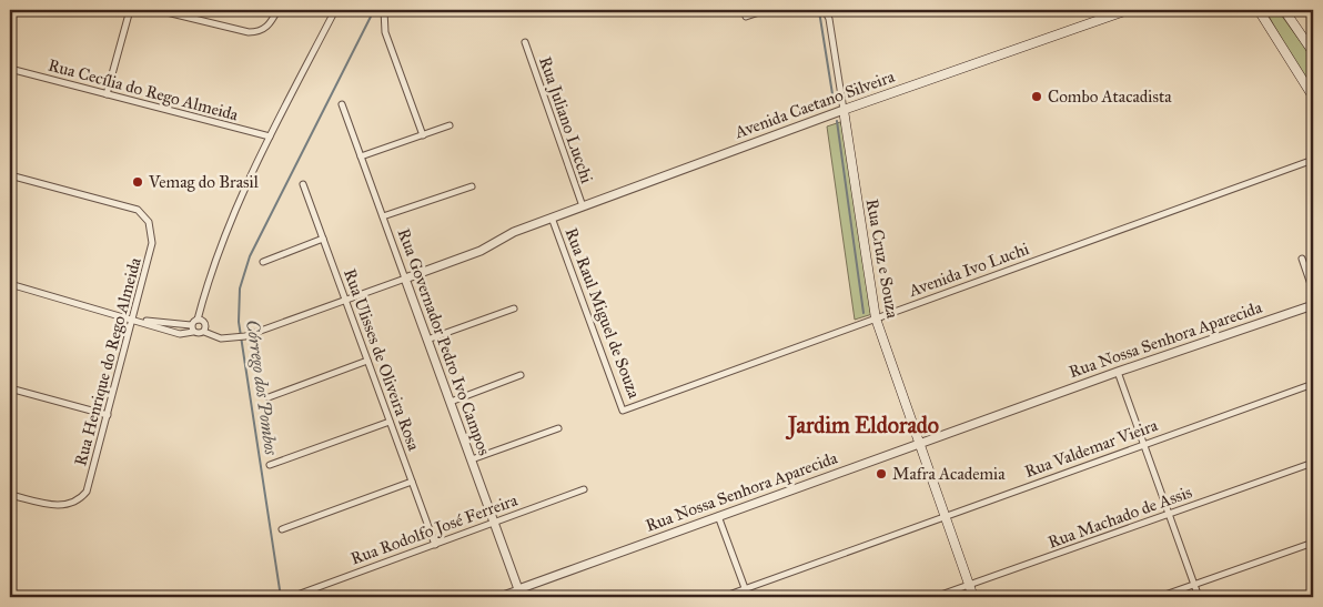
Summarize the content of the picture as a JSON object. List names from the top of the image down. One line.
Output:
{"streets":{"main road":["Avenida Caetano Silveira","Rua Cruz e Souza"],"street":["Rua Cecília do Rego Almeida","Rua Juliano Lucchi","Avenida Ivo Luchi","Rua Raul Miguel de Souza","Rua Nossa Senhora Aparecida","Rua Governador Pedro Ivo Campos","Rua Ulisses de Oliveira Rosa","Rua Henrique do Rego Almeida","Rua Valdemar Vieira","Rua Machado de Assis","Rua Rodolfo José Ferreira"]},"crossings":[["Avenida Caetano Silveira","Rua Juliano Lucchi"],["Avenida Caetano Silveira","Rua Cruz e Souza"],["Avenida Caetano Silveira","Rua Raul Miguel de Souza"],["Avenida Caetano Silveira","Rua Governador Pedro Ivo Campos"],["Rua Cruz e Souza","Avenida Ivo Luchi"],["Rua Cruz e Souza","Rua Nossa Senhora Aparecida"],["Rua Cruz e Souza","Rua Valdemar Vieira"],["Rua Cruz e Souza","Rua Machado de Assis"],["Avenida Ivo Luchi","Rua Raul Miguel de Souza"],["Rua Nossa Senhora Aparecida","Rua Governador Pedro Ivo Campos"],["Rua Governador Pedro Ivo Campos","Rua Rodolfo José Ferreira"],["Rua Ulisses de Oliveira Rosa","Rua Rodolfo José Ferreira"]],"districts":["Jardim Eldorado"],"water":["Córrego dos Pombos"],"places":["Combo Atacadista","Vemag do Brasil","Mafra Academia"]}
